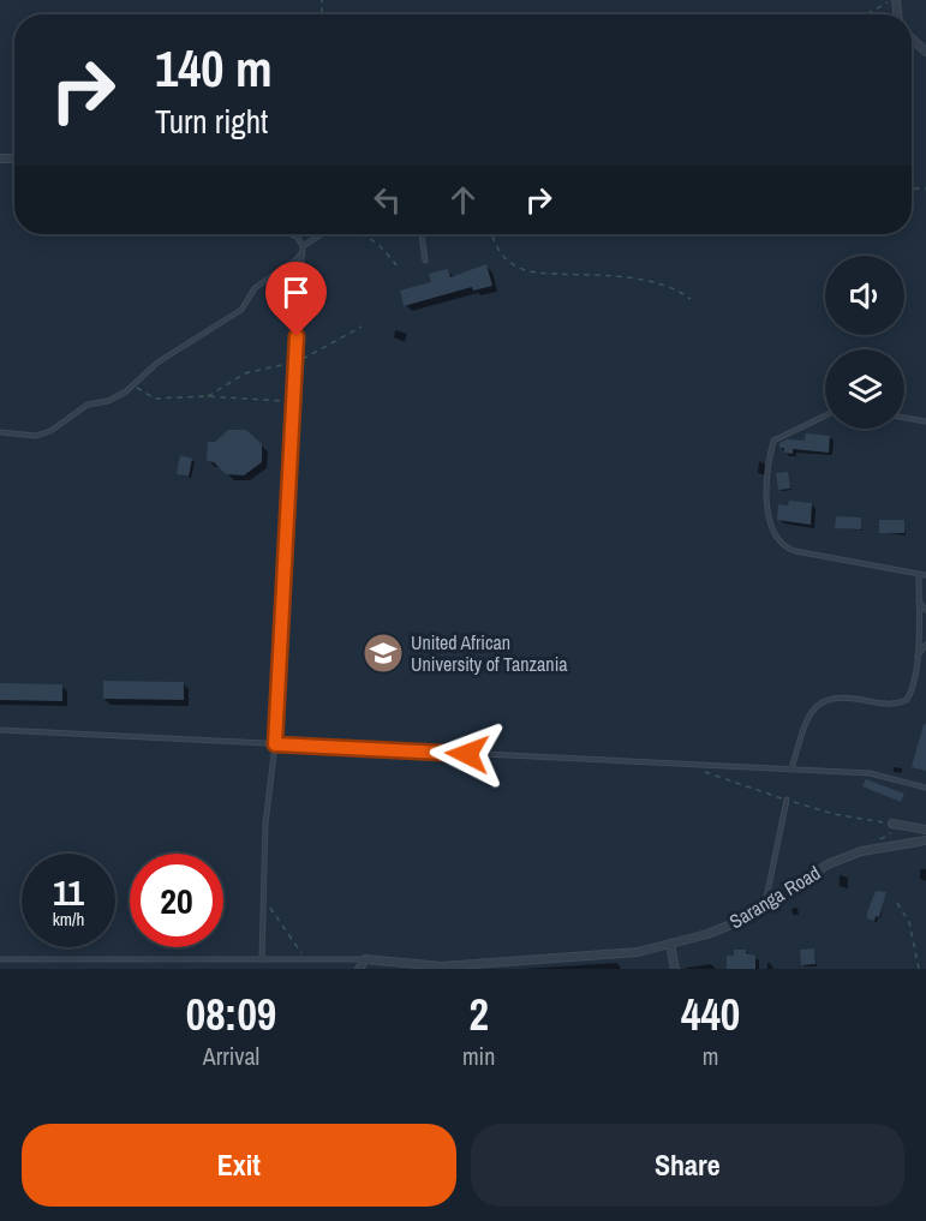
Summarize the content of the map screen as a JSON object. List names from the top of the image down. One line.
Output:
{"streets":{"street":["Saranga Road"]},"places":{"school or university":["United African University of Tanzania"]},"page":{"turn":["140 m","Turn right"],"speed":"11 km/h","limit":"20","eta":["08:09","Arrival","2","min","440","m"],"buttons":["Exit","Share"]}}
